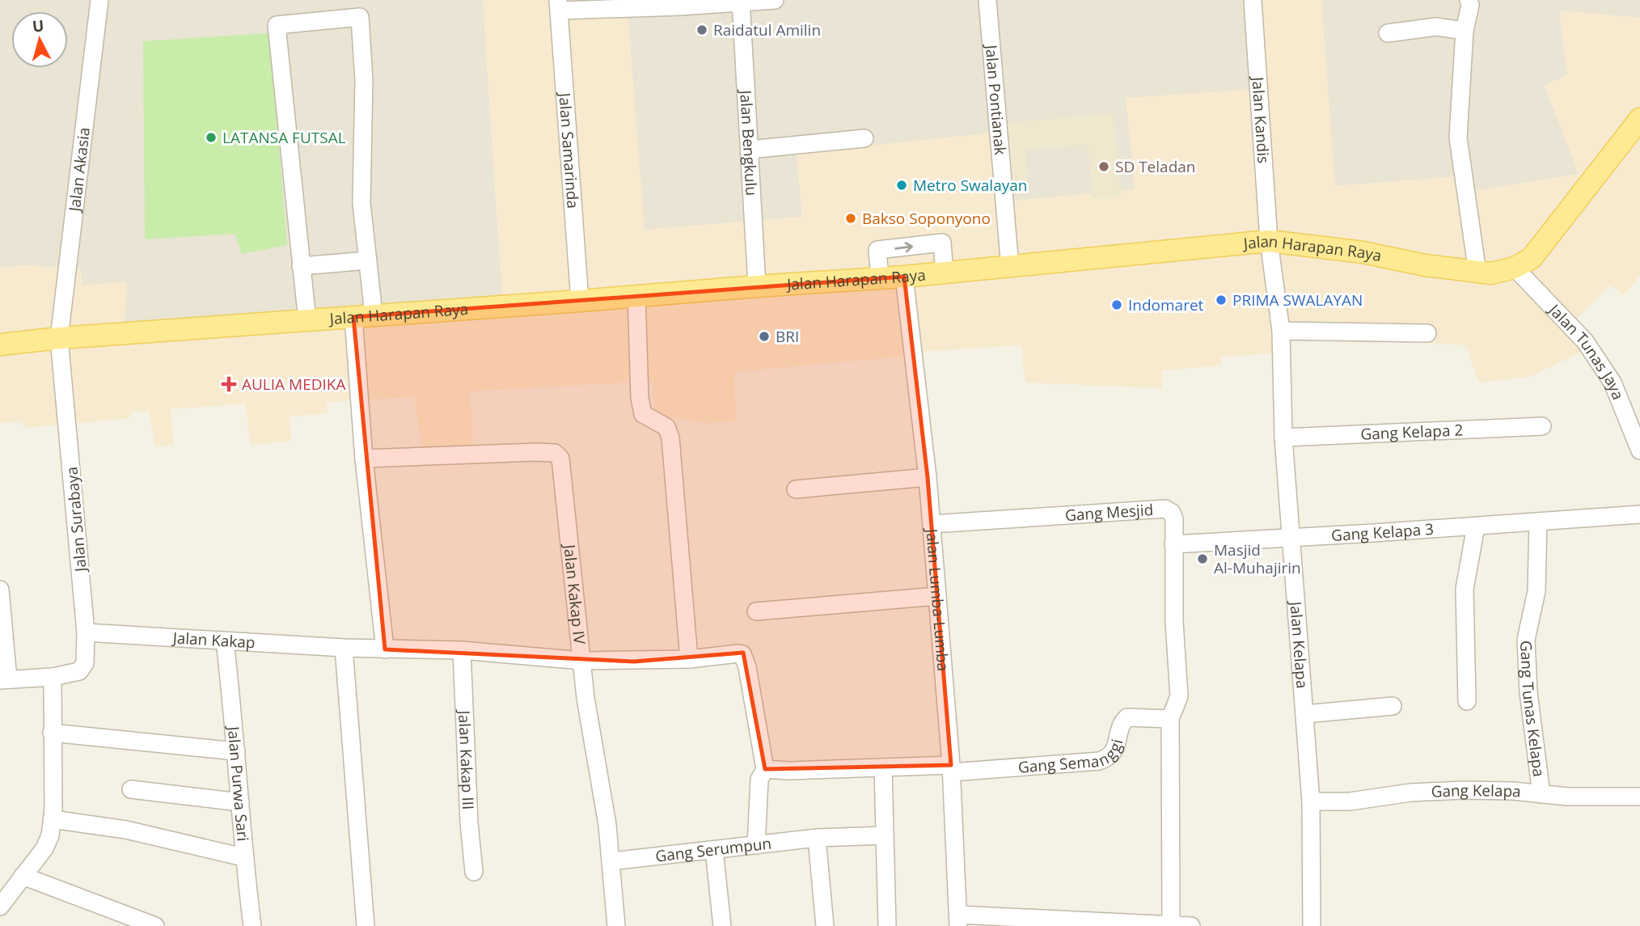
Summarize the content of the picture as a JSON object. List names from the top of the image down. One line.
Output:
{"streets":{"main road":["Jalan Harapan Raya"],"street":["Jalan Pontianak","Jalan Kandis","Jalan Bengkulu","Jalan Samarinda","Jalan Akasia","Jalan Tunas Jaya","Gang Kelapa 2","Gang Mesjid","Jalan Surabaya","Gang Kelapa 3","Jalan Kakap IV","Jalan Lumba-Lumba","Jalan Kakap","Jalan Kelapa","Gang Tunas Kelapa","Gang Semanggi","Jalan Kakap III","Jalan Purwa Sari","Gang Kelapa","Gang Serumpun"]},"crossings":[["Jalan Pontianak","Jalan Harapan Raya"],["Jalan Kandis","Jalan Harapan Raya"],["Jalan Kandis","Jalan Kelapa"],["Jalan Bengkulu","Jalan Harapan Raya"],["Jalan Samarinda","Jalan Harapan Raya"],["Jalan Akasia","Jalan Harapan Raya"],["Jalan Akasia","Jalan Surabaya"],["Jalan Harapan Raya","Jalan Tunas Jaya"],["Jalan Harapan Raya","Jalan Surabaya"],["Jalan Harapan Raya","Jalan Lumba-Lumba"],["Jalan Harapan Raya","Jalan Kelapa"],["Gang Kelapa 2","Jalan Kelapa"],["Gang Mesjid","Jalan Lumba-Lumba"],["Jalan Surabaya","Jalan Kakap"],["Gang Kelapa 3","Jalan Kelapa"],["Gang Kelapa 3","Gang Tunas Kelapa"],["Jalan Kakap IV","Jalan Kakap"],["Jalan Kakap IV","Gang Serumpun"],["Jalan Lumba-Lumba","Gang Semanggi"],["Jalan Kakap","Jalan Kakap III"],["Jalan Kakap","Jalan Purwa Sari"],["Jalan Kelapa","Gang Kelapa"],["Gang Tunas Kelapa","Gang Kelapa"]],"places":{"other":["Raidatul Amilin","LATANSA FUTSAL","SD Teladan","Metro Swalayan","Bakso Soponyono","PRIMA SWALAYAN","Indomaret","BRI","Masjid Al-Muhajirin"],"health":["AULIA MEDIKA"]},"north":"top"}
